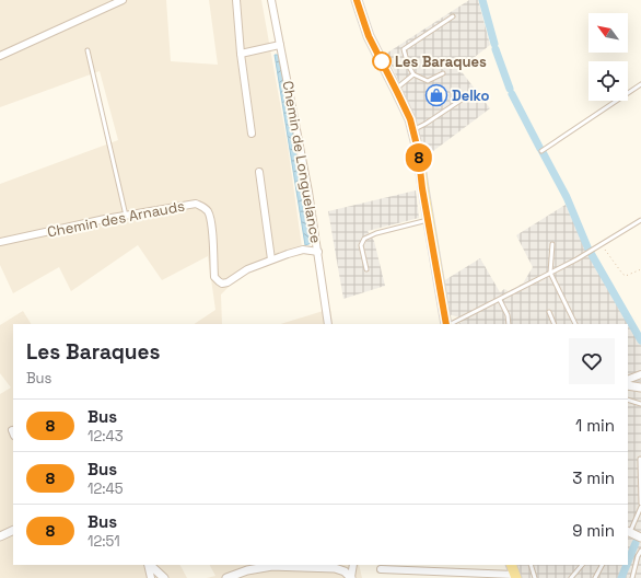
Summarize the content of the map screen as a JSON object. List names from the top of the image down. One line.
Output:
{"streets":{"street":["Chemin de Longuelance","Chemin des Arnauds"]},"crossings":[["Chemin de Longuelance","Chemin des Arnauds"]],"places":{"other":["Les Baraques"],"shop":["Delko"]},"lines":["bus line 8"],"north":"top left","page":{"on_map":"8","heading":["Les Baraques","Bus"],"list":[{"mark":"8","name":"Bus","note":"12:43","value":"1 min"},{"mark":"8","name":"Bus","note":"12:45","value":"3 min"},{"mark":"8","name":"Bus","note":"12:51","value":"9 min"}]}}
